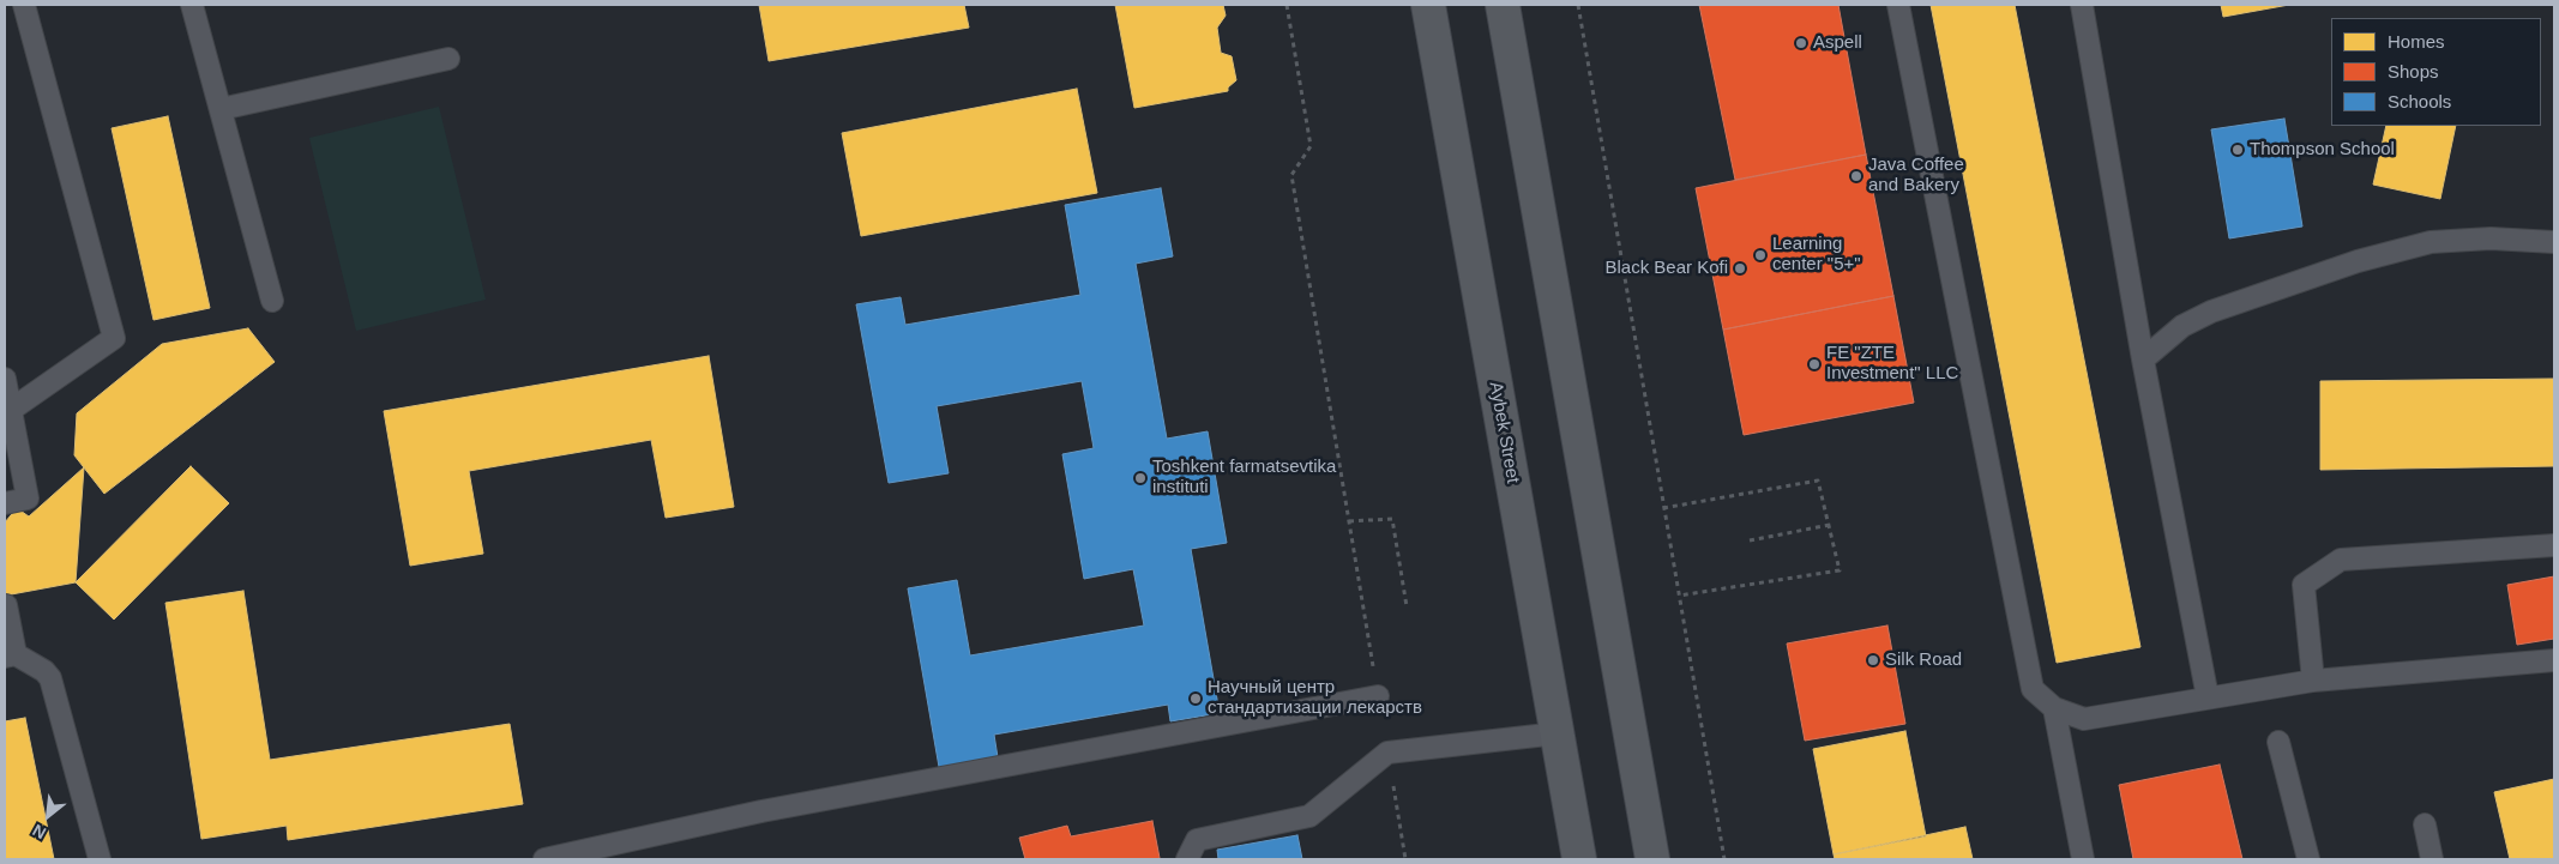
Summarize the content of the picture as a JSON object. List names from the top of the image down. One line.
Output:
{"streets":{"main road":["Aybek Street"]},"places":["Aspell","Thompson School","Java Coffee and Bakery","Learning center \"5+\"","Black Bear Kofi","FE \"ZTE Investment\" LLC","Toshkent farmatsevtika instituti","Silk Road","Научный центр стандартизации лекарств"],"legend":["Homes","Shops","Schools"],"north":"bottom left"}
